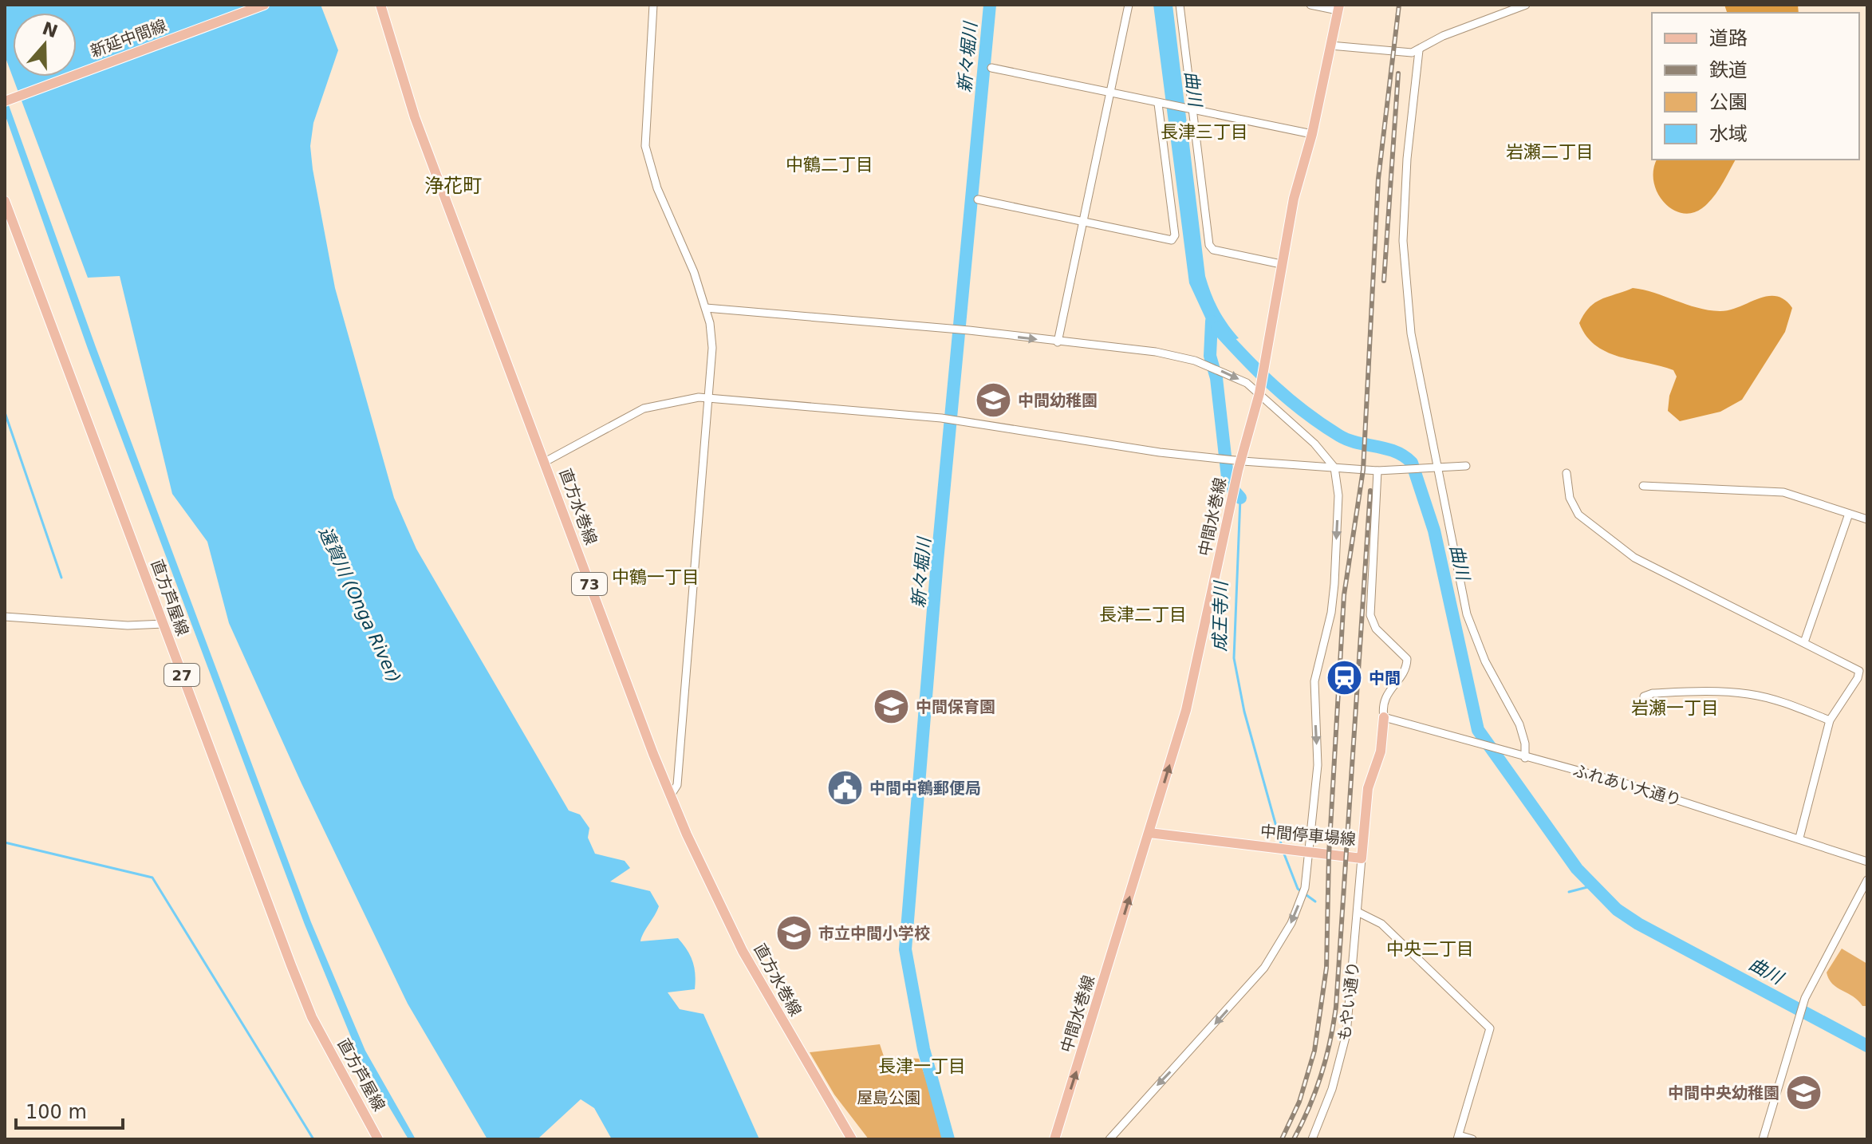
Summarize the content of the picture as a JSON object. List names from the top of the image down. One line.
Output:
{"streets":{"main road":["新延中間線","直方水巻線","中間水巻線","73","直方芦屋線","27","中間停車場線"],"street":["ふれあい大通り","もやい通り"]},"crossings":[["中間水巻線","中間停車場線"],["ふれあい大通り","中間停車場線"],["中間停車場線","もやい通り"]],"one_way":["中間水巻線"],"districts":["長津三丁目","岩瀬二丁目","中鶴二丁目","浄花町","中鶴一丁目","長津二丁目","岩瀬一丁目","中央二丁目","長津一丁目"],"water":["新々堀川","曲川","遠賀川 (Onga River)","成王寺川"],"parks":["屋島公園"],"places":{"school or university":["中間幼稚園","中間保育園","市立中間小学校","中間中央幼稚園"],"station":["中間"],"public building":["中間中鶴郵便局"]},"legend":["道路","鉄道","公園","水域"],"scale_bar":"100 m","north":"top"}
